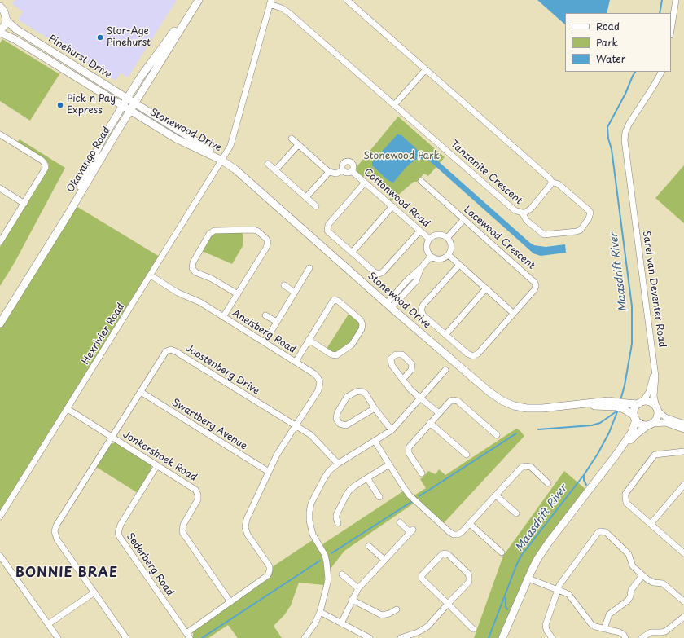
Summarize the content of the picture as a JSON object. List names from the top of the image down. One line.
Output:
{"streets":{"street":["Pinehurst Drive","Stonewood Drive","Okavango Road","Tanzanite Crescent","Cottonwood Road","Lacewood Crescent","Sarel van Deventer Road","Aneisberg Road","Hexrivier Road","Joostenberg Drive","Swartberg Avenue","Jonkershoek Road","Sederberg Road"]},"crossings":[["Pinehurst Drive","Stonewood Drive"],["Pinehurst Drive","Okavango Road"],["Stonewood Drive","Sarel van Deventer Road"],["Stonewood Drive","Hexrivier Road"],["Tanzanite Crescent","Hexrivier Road"],["Aneisberg Road","Hexrivier Road"],["Aneisberg Road","Joostenberg Drive"],["Hexrivier Road","Jonkershoek Road"],["Joostenberg Drive","Swartberg Avenue"],["Joostenberg Drive","Jonkershoek Road"],["Jonkershoek Road","Sederberg Road"]],"districts":["BONNIE BRAE"],"water":["Maasdrift River"],"parks":["Stonewood Park"],"places":["Stor-Age Pinehurst","Pick n Pay Express"],"legend":["Road","Park","Water"]}
